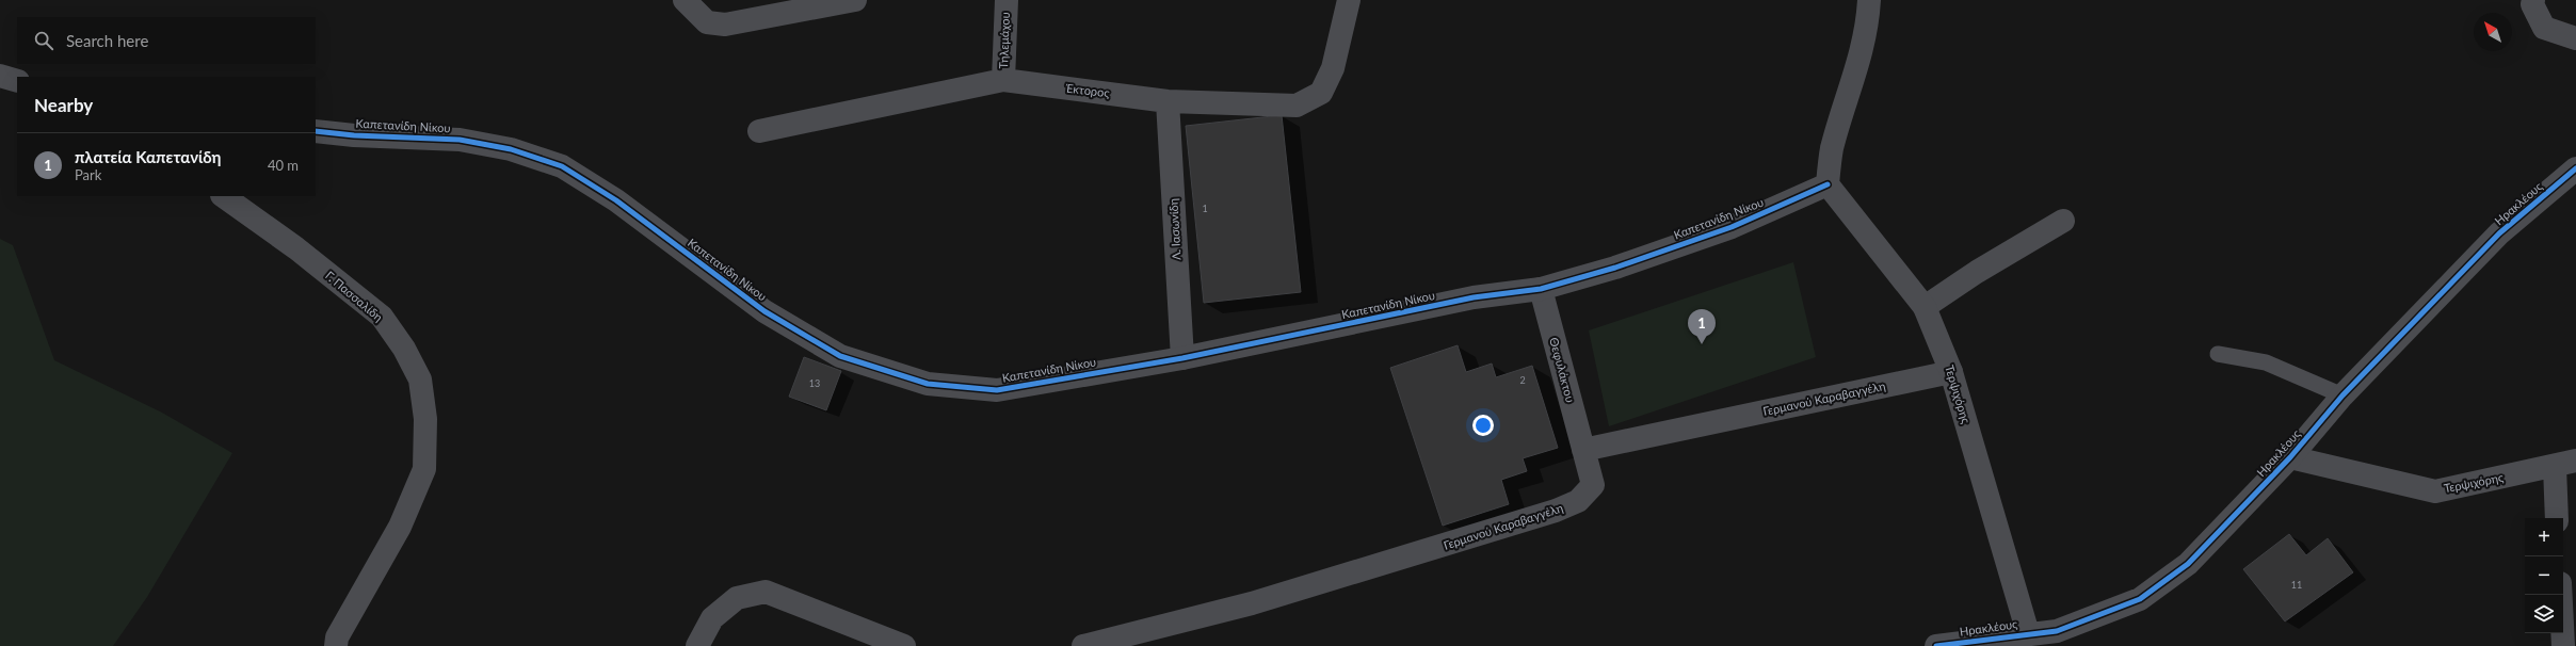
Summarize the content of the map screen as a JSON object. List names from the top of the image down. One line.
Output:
{"streets":{"street":["Τηλεμάχου","Έκτορος","Καπετανίδη Νίκου","Ηρακλέους","Λ. Ιασωνίδη","Γ. Πασσαλίδη","Θεφυλάκτου","Τερψιχόρης","Γερμανού Καραβαγγέλη"]},"crossings":[["Τηλεμάχου","Έκτορος"],["Έκτορος","Λ. Ιασωνίδη"],["Καπετανίδη Νίκου","Λ. Ιασωνίδη"],["Καπετανίδη Νίκου","Θεφυλάκτου"],["Καπετανίδη Νίκου","Τερψιχόρης"],["Ηρακλέους","Τερψιχόρης"],["Θεφυλάκτου","Γερμανού Καραβαγγέλη"],["Τερψιχόρης","Γερμανού Καραβαγγέλη"]],"house_numbers":["1","2","13","11"],"north":"top left","page":{"search":"Search here","heading":"Nearby","list":[{"mark":"1","name":"πλατεία Καπετανίδη","note":"Park","value":"40 m"}],"pins":"1","map_buttons":["+","−"]}}
